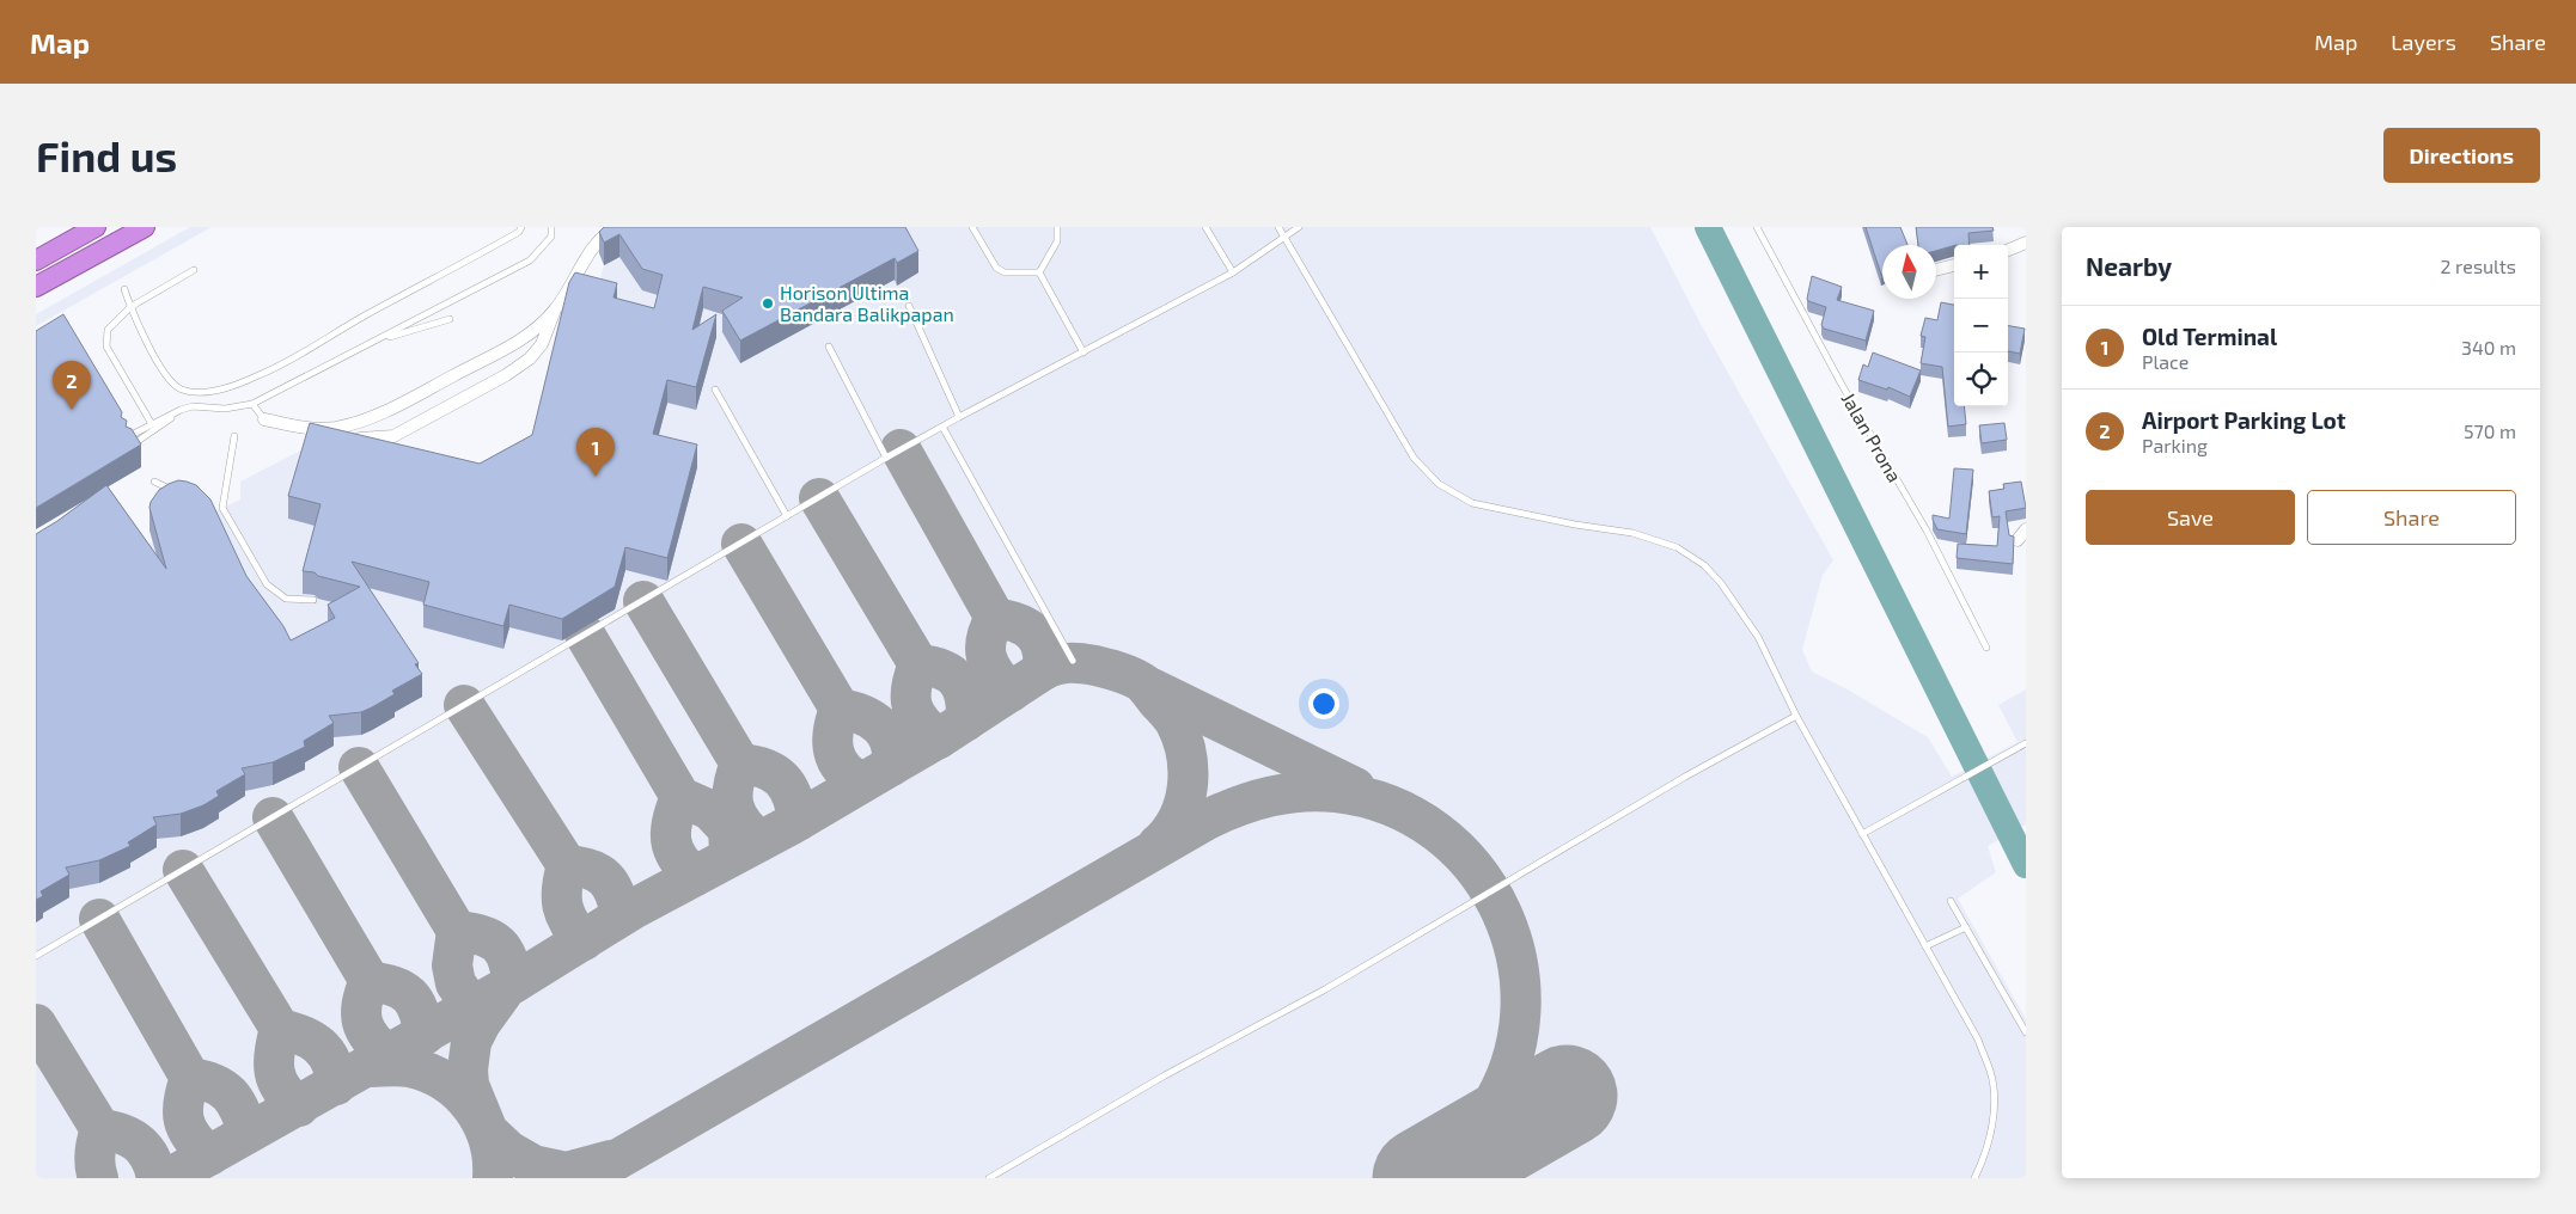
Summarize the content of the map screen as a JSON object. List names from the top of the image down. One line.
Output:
{"streets":{"lane":["Jalan Prona"]},"places":["Horison Ultima Bandara Balikpapan"],"north":"top","page":{"header":"Map","nav":["Map","Layers","Share"],"buttons":["Directions",["Save","Share"]],"title":"Find us","heading":["Nearby","2 results"],"map_buttons":["+","−"],"list":[{"mark":"1","name":"Old Terminal","note":"Place","value":"340 m"},{"mark":"2","name":"Airport Parking Lot","note":"Parking","value":"570 m"}],"pins":["2","1"]}}
